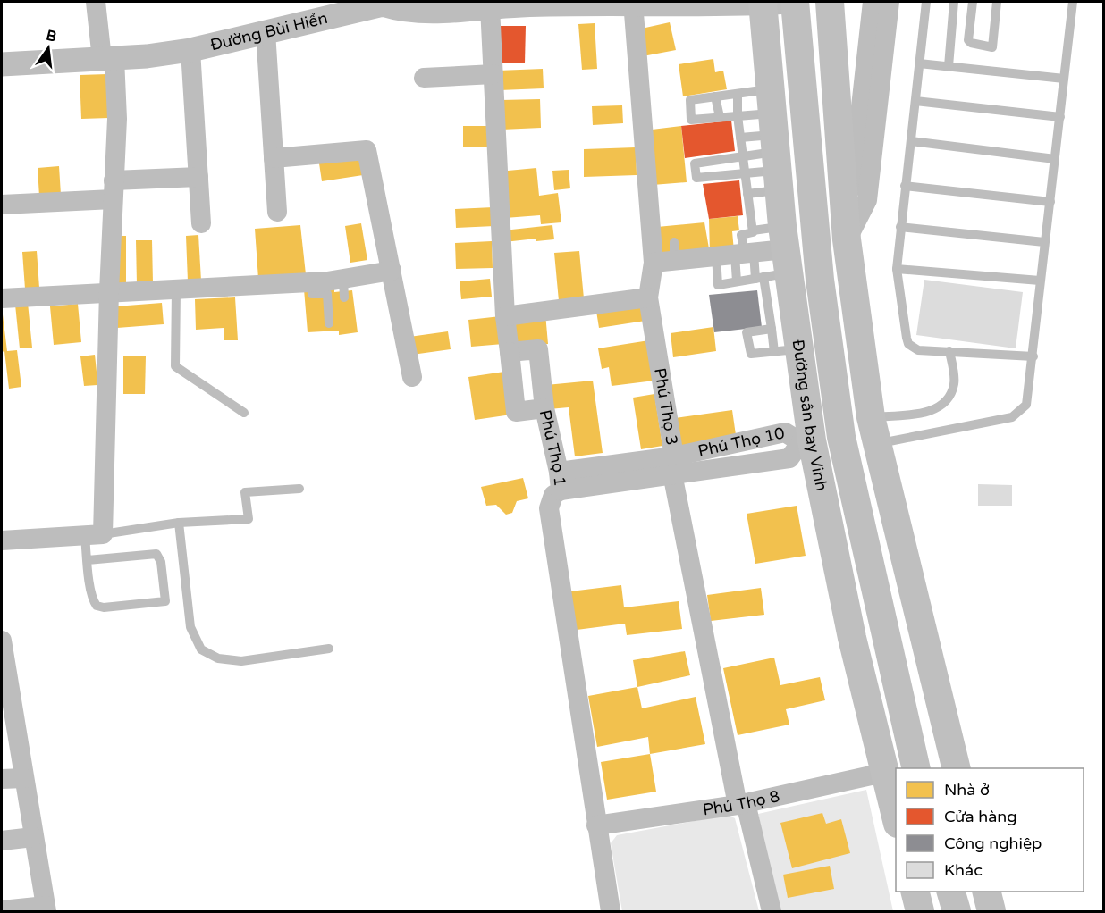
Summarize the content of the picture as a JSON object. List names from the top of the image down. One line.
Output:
{"streets":{"main road":["Đường sân bay Vinh"],"street":["Đường Bùi Hiển","Phú Thọ 3","Phú Thọ 10","Phú Thọ 1","Phú Thọ 8"]},"crossings":[["Đường Bùi Hiển","Phú Thọ 3"],["Đường Bùi Hiển","Đường sân bay Vinh"],["Phú Thọ 3","Phú Thọ 10"],["Phú Thọ 3","Phú Thọ 8"],["Đường sân bay Vinh","Phú Thọ 10"],["Phú Thọ 10","Phú Thọ 1"],["Phú Thọ 1","Phú Thọ 8"]],"legend":["Nhà ở","Cửa hàng","Công nghiệp","Khác"],"north":"top"}
